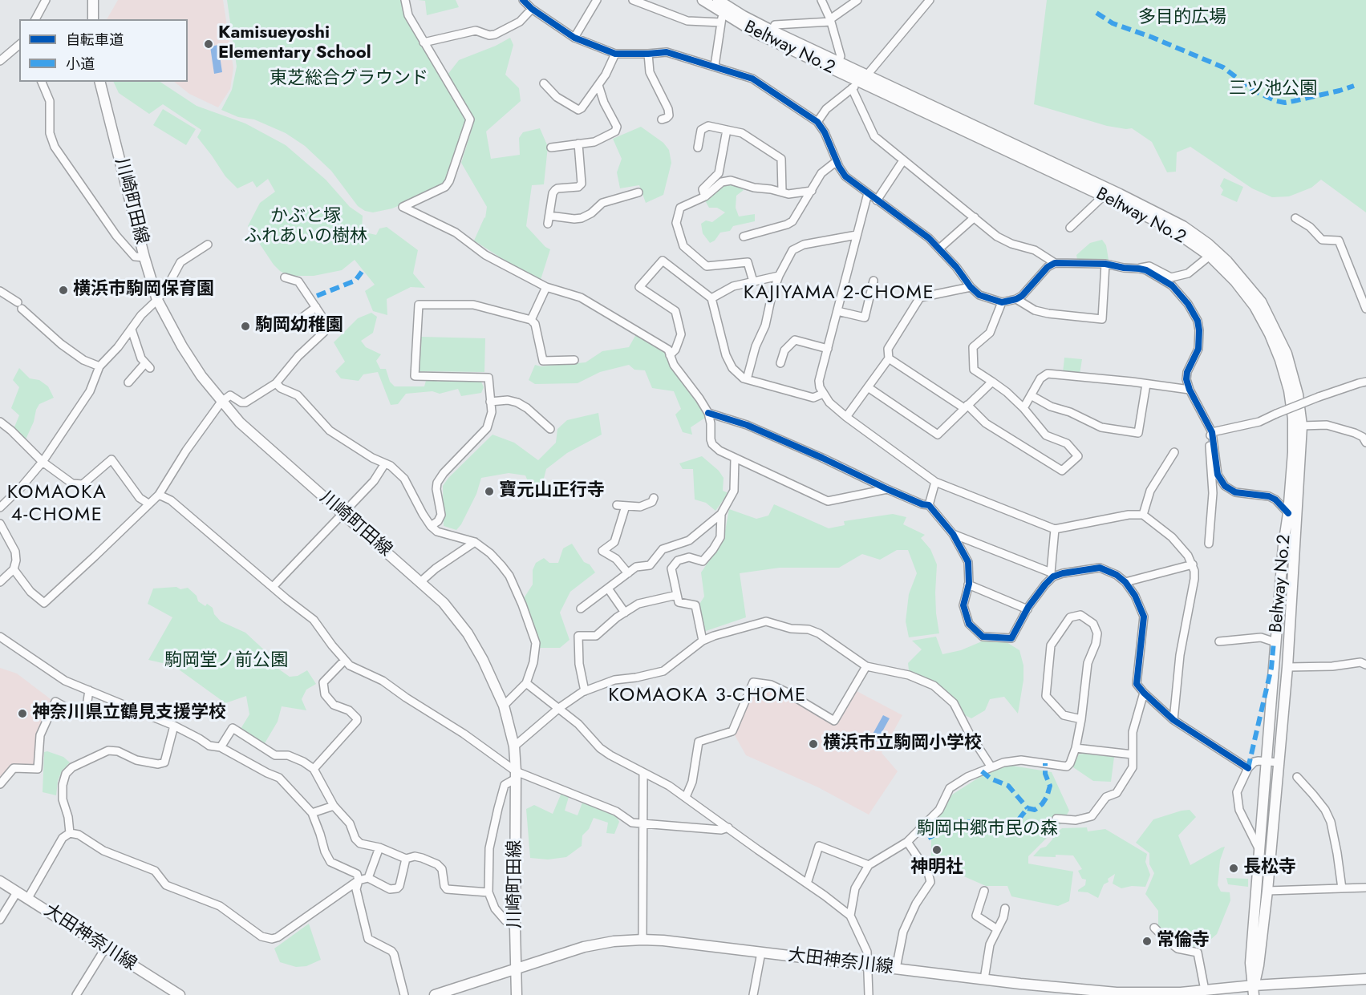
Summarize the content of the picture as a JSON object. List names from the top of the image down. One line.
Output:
{"streets":{"main road":["Beltway No.2","川崎町田線","大田神奈川線"]},"crossings":[["Beltway No.2","大田神奈川線"],["川崎町田線","大田神奈川線"]],"districts":["KAJIYAMA 2-CHOME","KOMAOKA 4-CHOME","KOMAOKA 3-CHOME"],"parks":["多目的広場","東芝総合グラウンド","三ツ池公園","かぶと塚 ふれあいの樹林","駒岡堂ノ前公園","駒岡中郷市民の森"],"places":["Kamisueyoshi Elementary School","横浜市駒岡保育園","駒岡幼稚園","寶元山正行寺","神奈川県立鶴見支援学校","横浜市立駒岡小学校","神明社","長松寺","常倫寺"],"legend":["自転車道","小道"]}
